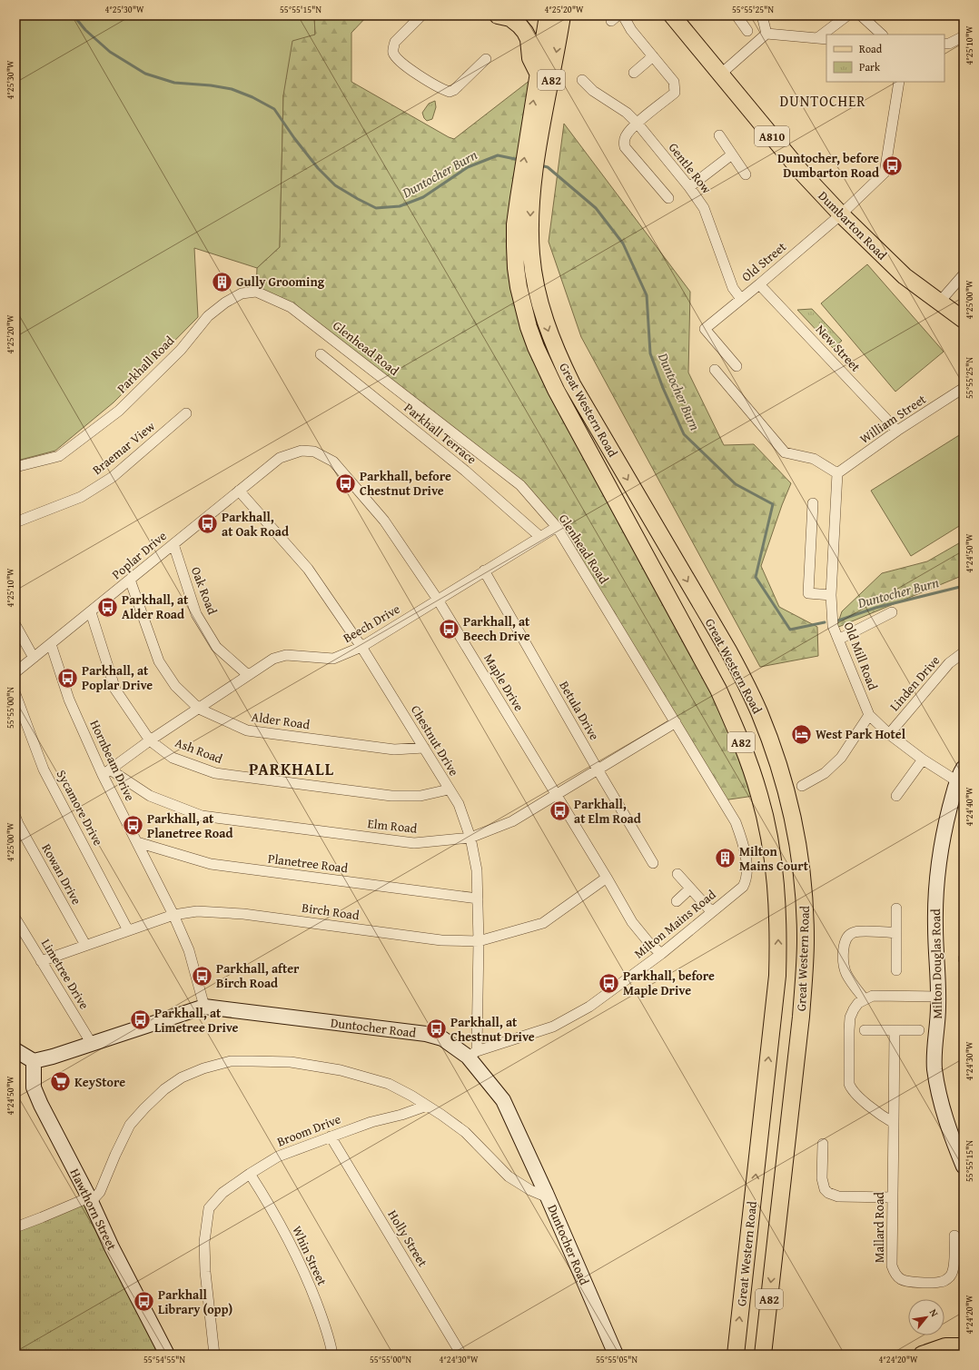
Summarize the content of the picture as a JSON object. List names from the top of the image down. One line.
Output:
{"streets":{"main road":["A82","A810","Dumbarton Road","Great Western Road","Milton Douglas Road","Duntocher Road","Hawthorn Street"],"street":["Gentle Row","Old Street","Glenhead Road","New Street","Parkhall Road","William Street","Parkhall Terrace","Braemar View","Poplar Drive","Oak Road","Beech Drive","Old Mill Road","Maple Drive","Linden Drive","Betula Drive","Alder Road","Chestnut Drive","Ash Road","Hornbeam Drive","Sycamore Drive","Elm Road","Planetree Road","Rowan Drive","Birch Road","Milton Mains Road","Limetree Drive","Broom Drive","Mallard Road","Holly Street","Whin Street"]},"crossings":[["Gentle Row","Old Street"],["Dumbarton Road","Old Street"],["Old Street","New Street"],["Glenhead Road","Parkhall Road"],["Glenhead Road","Beech Drive"],["Glenhead Road","Elm Road"],["Glenhead Road","Milton Mains Road"],["New Street","William Street"],["William Street","Old Mill Road"],["Parkhall Terrace","Beech Drive"],["Poplar Drive","Oak Road"],["Poplar Drive","Maple Drive"],["Poplar Drive","Alder Road"],["Poplar Drive","Chestnut Drive"],["Poplar Drive","Ash Road"],["Poplar Drive","Hornbeam Drive"],["Oak Road","Beech Drive"],["Beech Drive","Maple Drive"],["Beech Drive","Betula Drive"],["Beech Drive","Alder Road"],["Beech Drive","Chestnut Drive"],["Beech Drive","Ash Road"],["Beech Drive","Hornbeam Drive"],["Beech Drive","Elm Road"],["Old Mill Road","Linden Drive"],["Old Mill Road","Milton Douglas Road"],["Maple Drive","Elm Road"],["Maple Drive","Birch Road"],["Maple Drive","Milton Mains Road"],["Betula Drive","Elm Road"],["Alder Road","Chestnut Drive"],["Chestnut Drive","Ash Road"],["Chestnut Drive","Elm Road"],["Chestnut Drive","Planetree Road"],["Chestnut Drive","Birch Road"],["Chestnut Drive","Milton Mains Road"],["Chestnut Drive","Duntocher Road"],["Hornbeam Drive","Elm Road"],["Hornbeam Drive","Planetree Road"],["Hornbeam Drive","Birch Road"],["Hornbeam Drive","Duntocher Road"],["Sycamore Drive","Birch Road"],["Rowan Drive","Birch Road"],["Birch Road","Limetree Drive"],["Milton Mains Road","Duntocher Road"],["Limetree Drive","Duntocher Road"],["Duntocher Road","Hawthorn Street"],["Broom Drive","Holly Street"],["Broom Drive","Whin Street"]],"districts":["DUNTOCHER","PARKHALL"],"water":["Duntocher Burn"],"places":{"bus stop":["Duntocher, before Dumbarton Road","Parkhall, before Chestnut Drive","Parkhall, at Oak Road","Parkhall, at Alder Road","Parkhall, at Beech Drive","Parkhall, at Poplar Drive","Parkhall, at Elm Road","Parkhall, at Planetree Road","Parkhall, after Birch Road","Parkhall, before Maple Drive","Parkhall, at Limetree Drive","Parkhall, at Chestnut Drive","Parkhall Library (opp)"],"building":["Gully Grooming","Milton Mains Court"],"hotel":["West Park Hotel"],"supermarket":["KeyStore"]},"legend":["Road","Park"],"north":"top right","coordinates":["4°25'30\"W","55°55'15\"N","4°25'20\"W","55°55'25\"N","4°25'10\"W","4°25'00\"W","4°24'50\"W","55°55'00\"N","4°24'40\"W","4°24'30\"W","4°24'20\"W","55°54'55\"N","55°55'05\"N"]}
